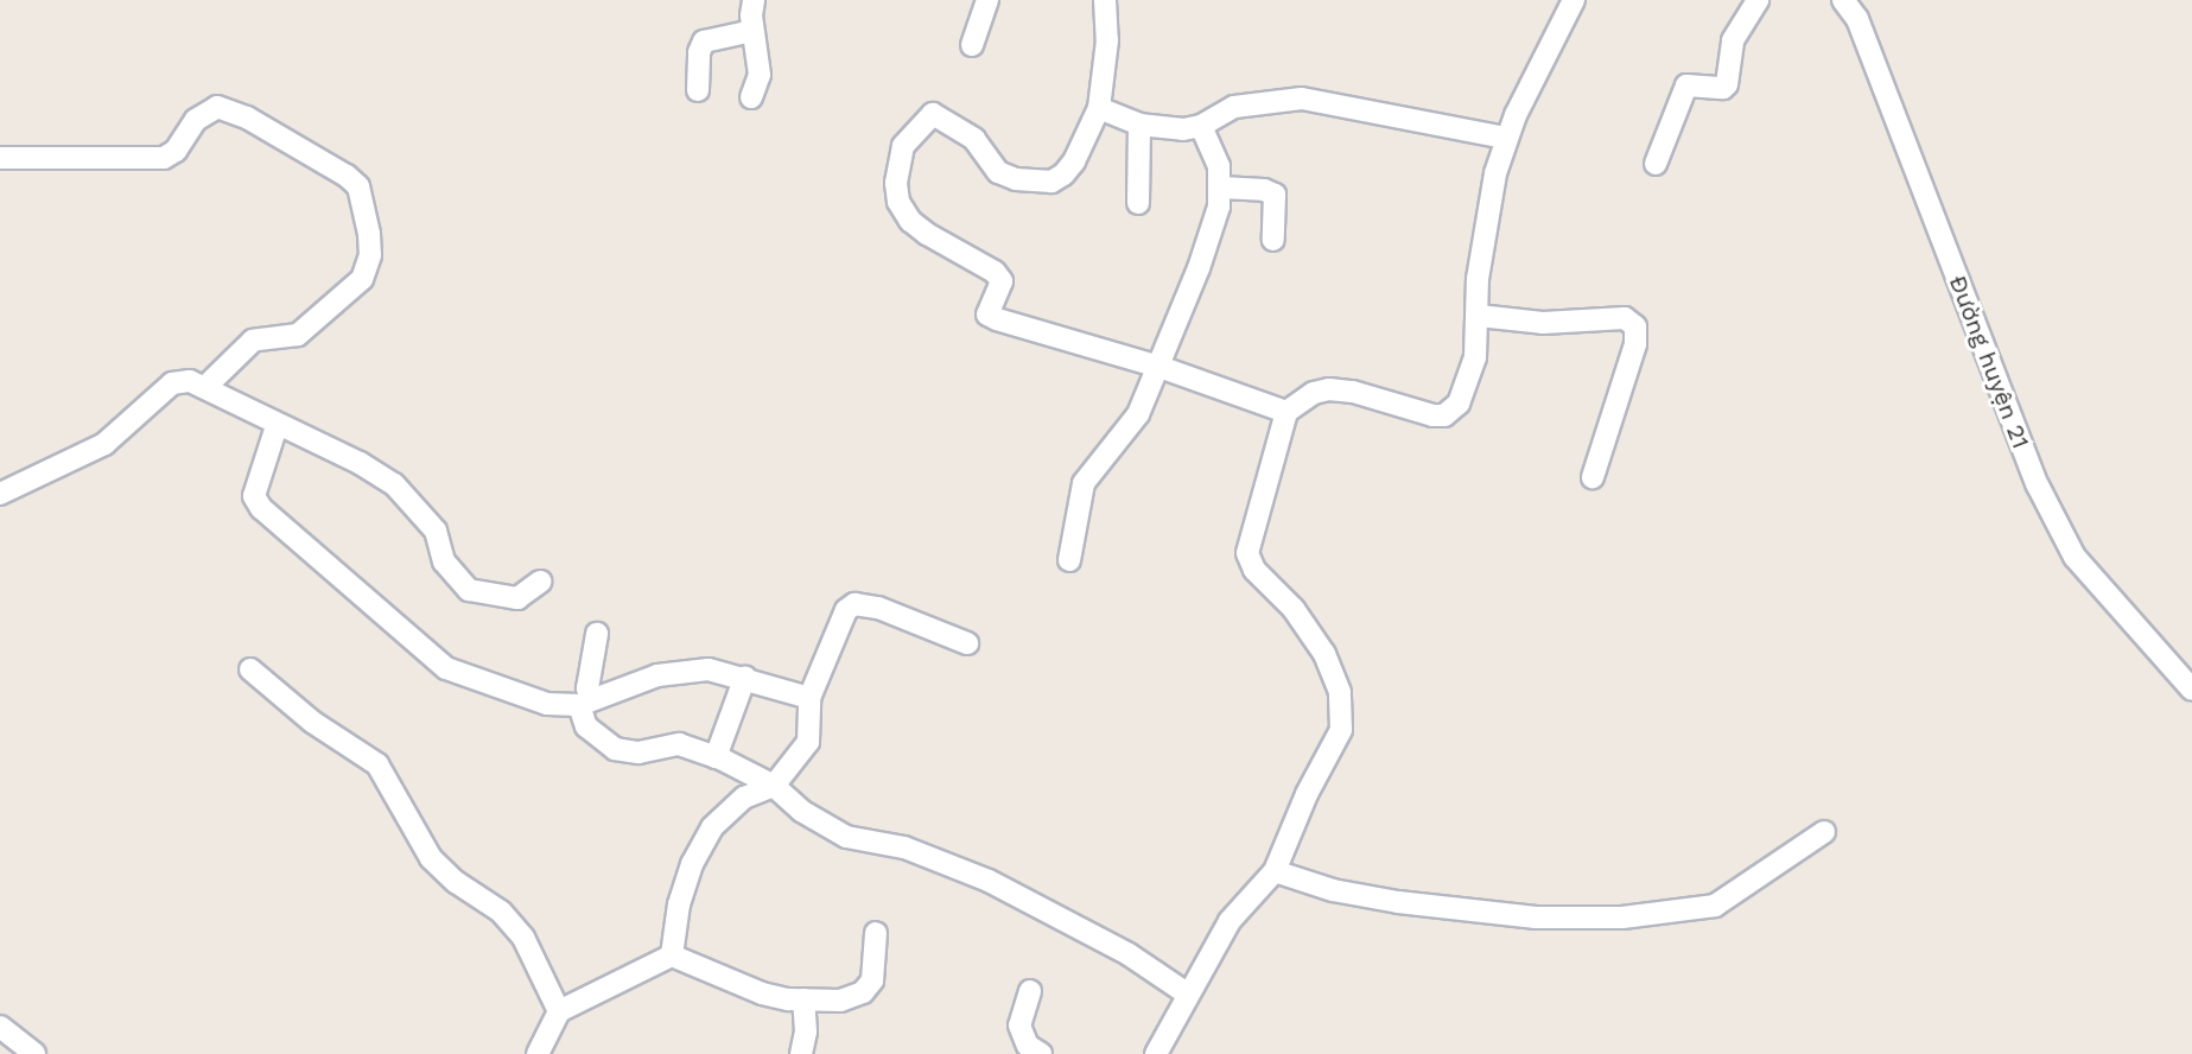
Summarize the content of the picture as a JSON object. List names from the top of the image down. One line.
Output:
{"streets":{"street":["Đường huyện 21"]}}
